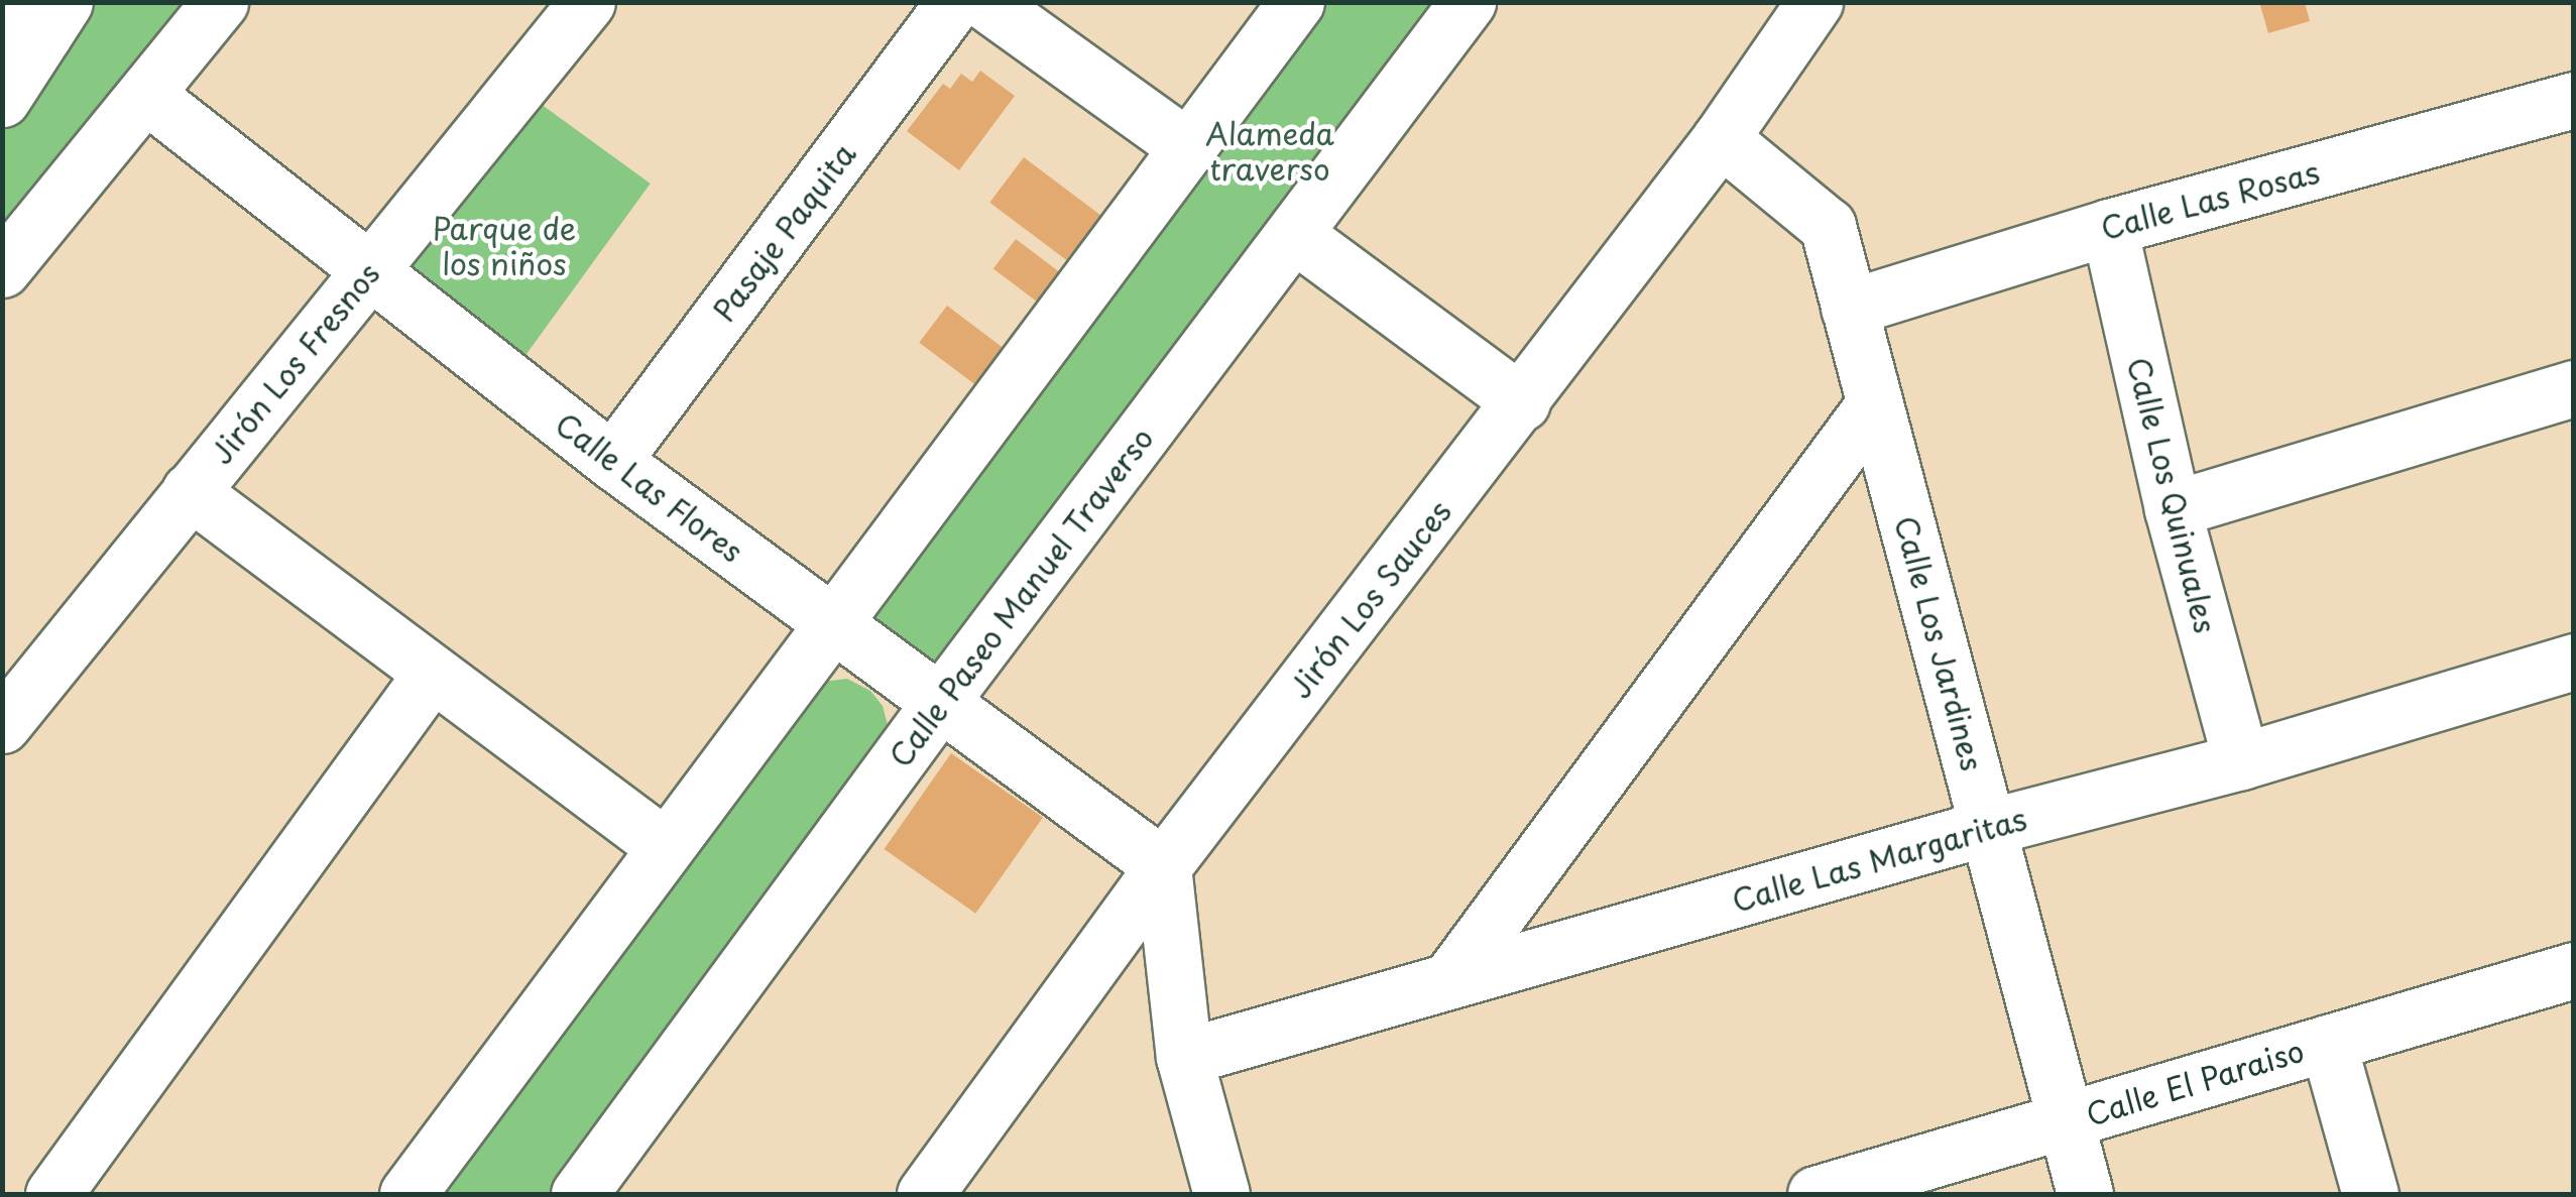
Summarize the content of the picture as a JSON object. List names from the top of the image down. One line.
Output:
{"streets":{"street":["Calle Las Rosas","Pasaje Paquita","Jirón Los Fresnos","Calle Las Flores","Calle Los Quinuales","Calle Paseo Manuel Traverso","Jirón Los Sauces","Calle Los Jardines","Calle Las Margaritas","Calle El Paraiso"]},"crossings":[["Calle Las Rosas","Calle Los Quinuales"],["Calle Las Rosas","Calle Los Jardines"],["Pasaje Paquita","Calle Las Flores"],["Jirón Los Fresnos","Calle Las Flores"],["Calle Las Flores","Calle Paseo Manuel Traverso"],["Calle Las Flores","Jirón Los Sauces"],["Calle Los Quinuales","Calle Las Margaritas"],["Jirón Los Sauces","Calle Los Jardines"],["Calle Los Jardines","Calle Las Margaritas"],["Calle Los Jardines","Calle El Paraiso"]],"parks":["Alameda traverso","Parque de los niños"]}
